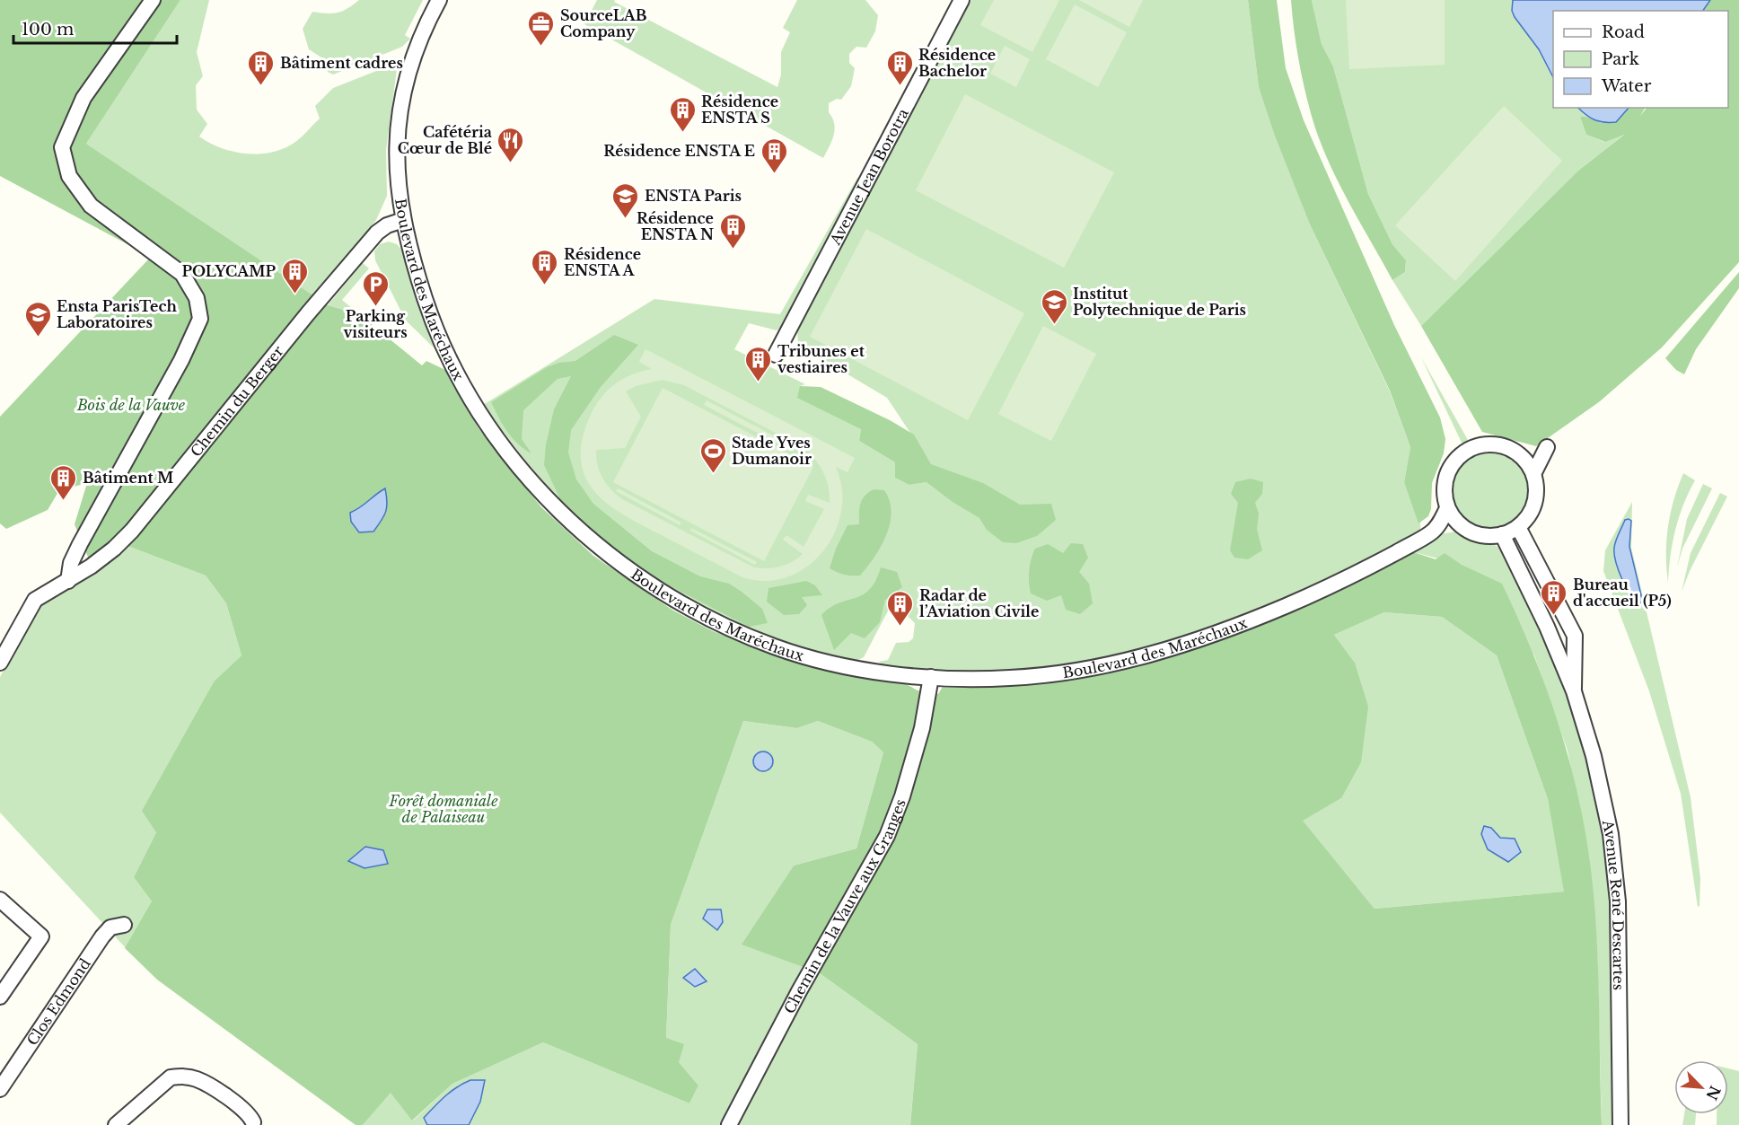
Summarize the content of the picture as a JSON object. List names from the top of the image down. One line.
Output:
{"streets":{"street":["Avenue Jean Borotra","Boulevard des Maréchaux","Chemin du Berger","Chemin de la Vauve aux Granges","Avenue René Descartes","Clos Edmond"]},"crossings":[["Boulevard des Maréchaux","Chemin du Berger"],["Boulevard des Maréchaux","Chemin de la Vauve aux Granges"],["Boulevard des Maréchaux","Avenue René Descartes"]],"parks":["Bois de la Vauve","Forêt domaniale de Palaiseau"],"places":{"office":["SourceLAB Company"],"building":["Bâtiment cadres","Résidence Bachelor","Résidence ENSTA S","Résidence ENSTA E","Résidence ENSTA N","Résidence ENSTA A","POLYCAMP","Tribunes et vestiaires","Bâtiment M","Bureau d'accueil (P5)","Radar de l’Aviation Civile"],"restaurant":["Cafétéria Cœur de Blé"],"school or university":["ENSTA Paris","Institut Polytechnique de Paris","Ensta ParisTech Laboratoires"],"parking":["Parking visiteurs"],"sports":["Stade Yves Dumanoir"]},"legend":["Road","Park","Water"],"scale_bar":"100 m","north":"bottom right"}
